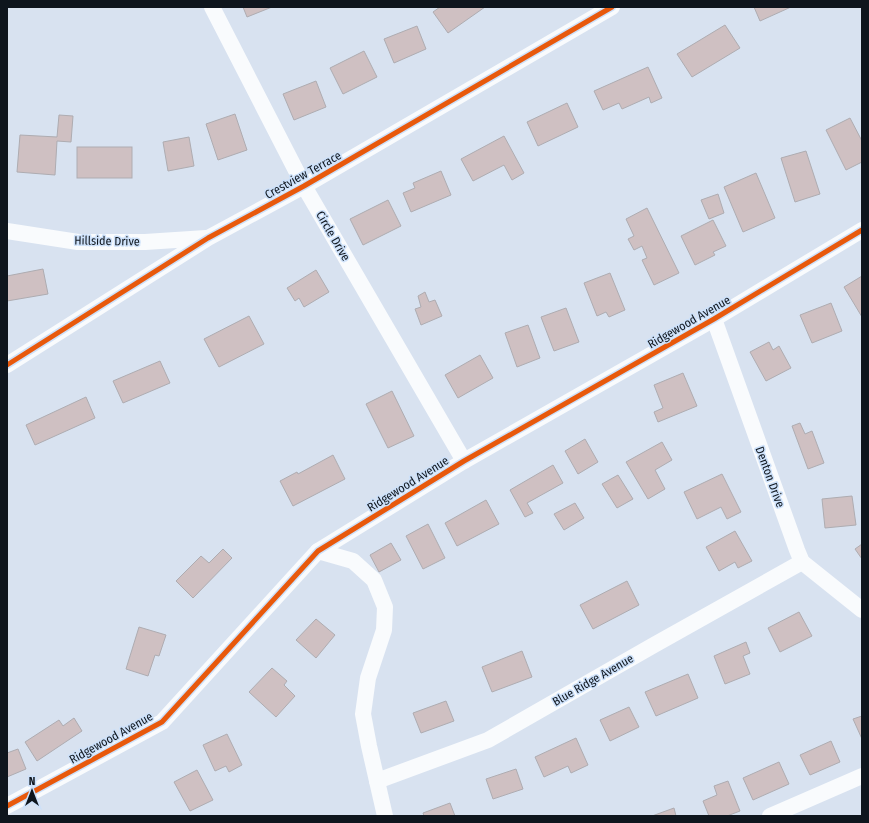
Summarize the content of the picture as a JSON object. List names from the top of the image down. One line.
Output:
{"streets":{"street":["Crestview Terrace","Circle Drive","Hillside Drive","Ridgewood Avenue","Denton Drive","Blue Ridge Avenue"]},"crossings":[["Crestview Terrace","Circle Drive"],["Crestview Terrace","Hillside Drive"],["Circle Drive","Ridgewood Avenue"],["Ridgewood Avenue","Denton Drive"],["Denton Drive","Blue Ridge Avenue"]],"north":"top"}
